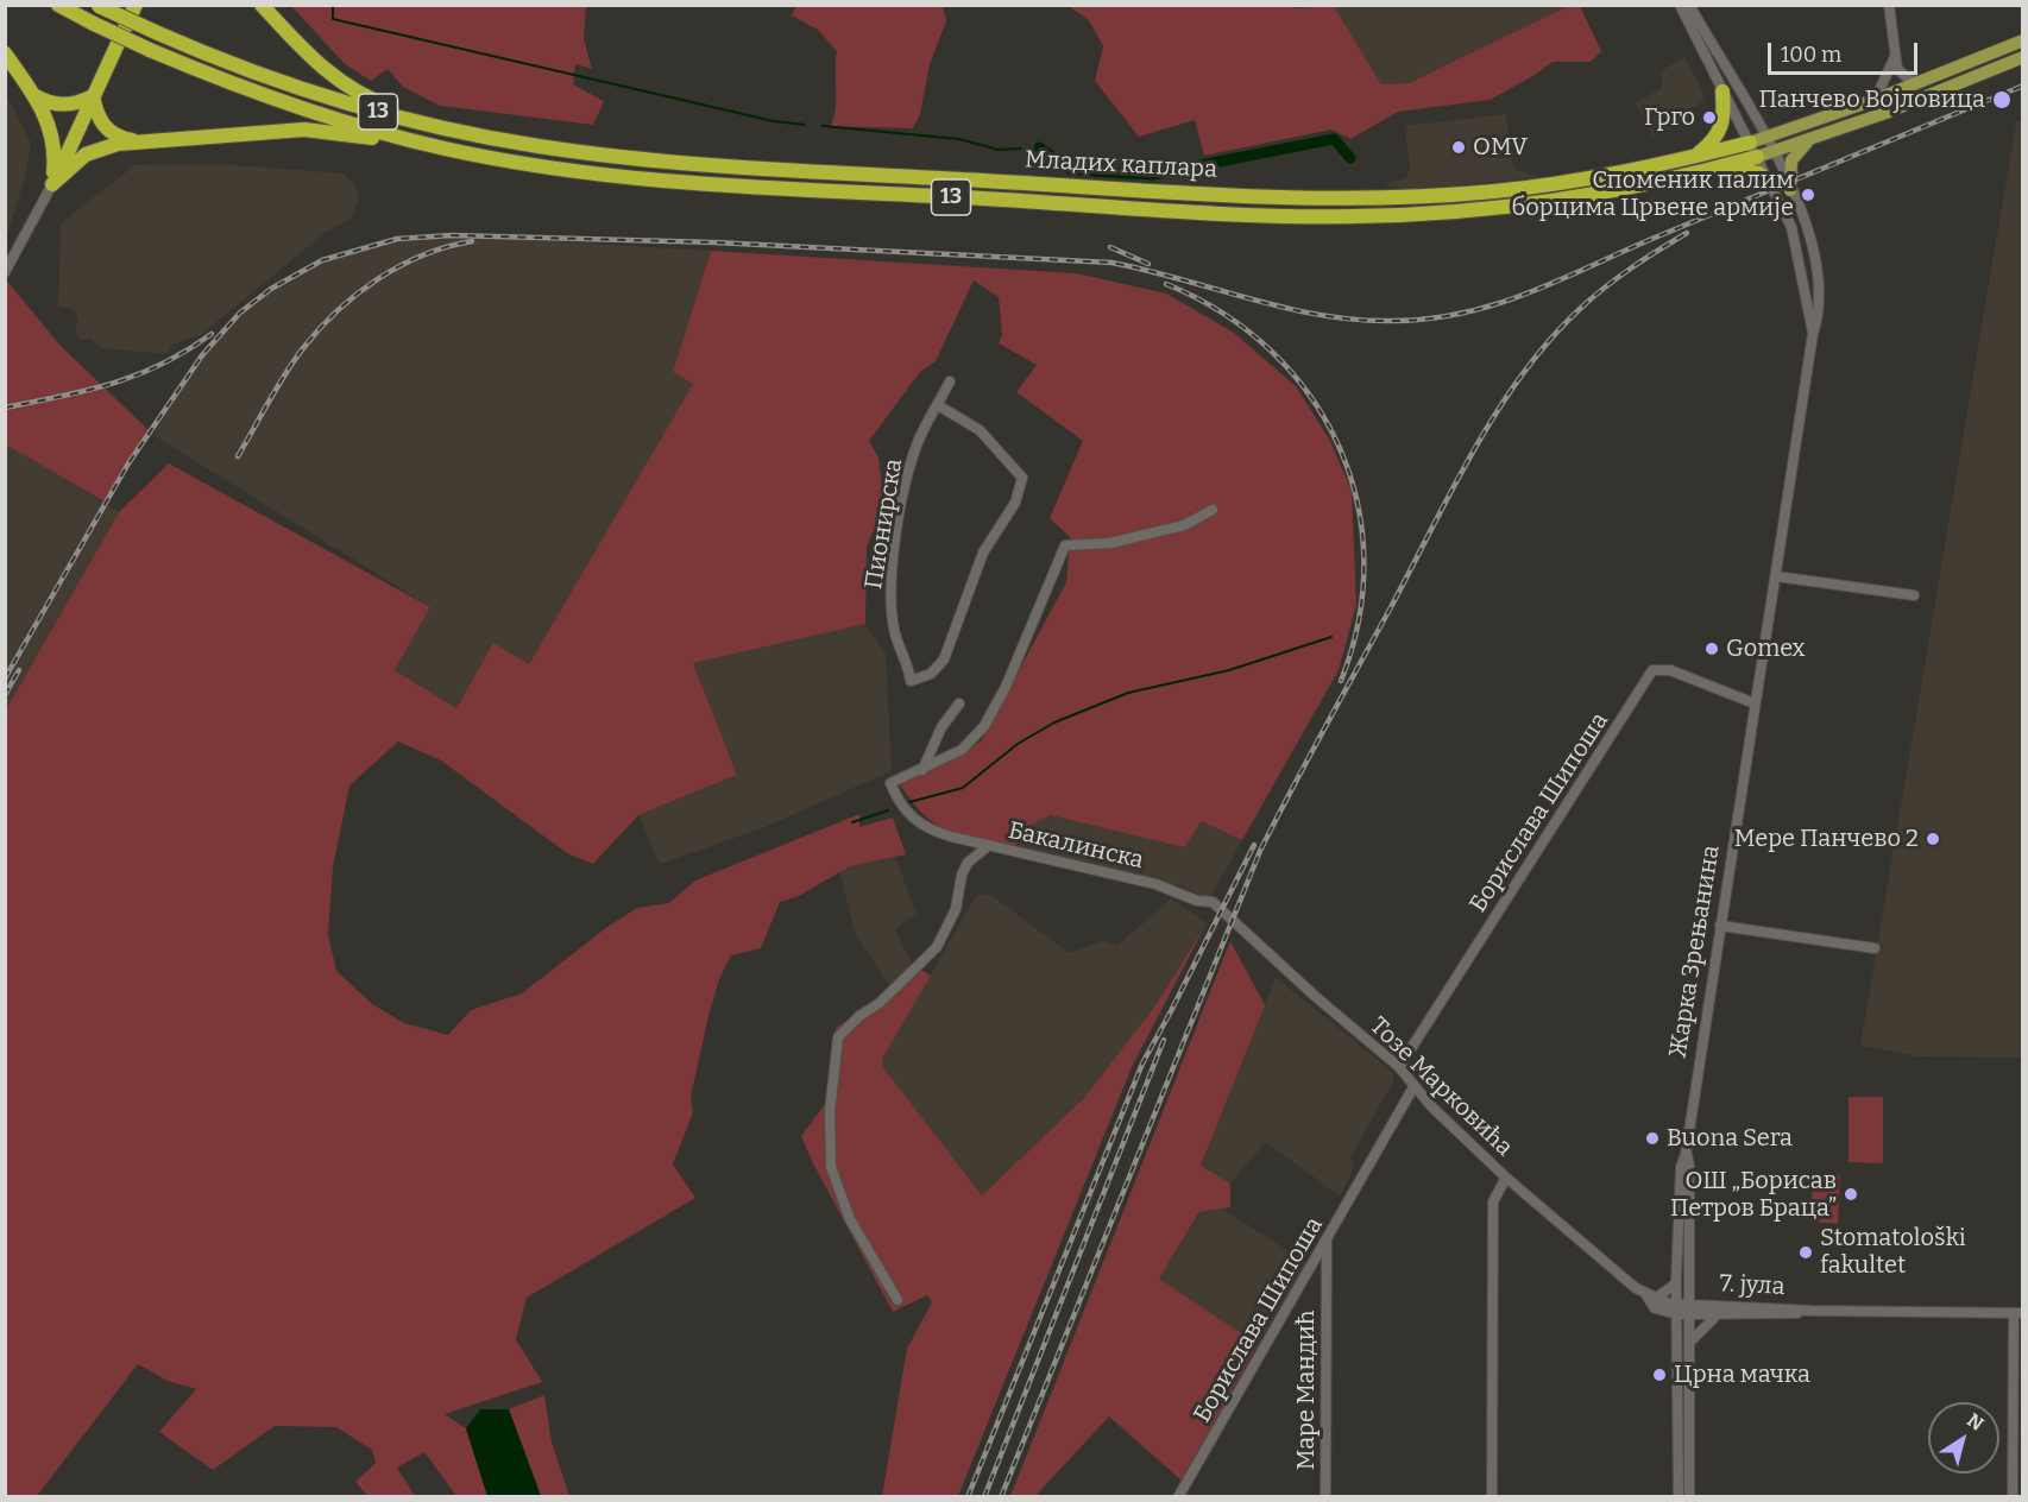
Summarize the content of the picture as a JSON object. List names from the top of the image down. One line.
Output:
{"streets":{"highway":["13","Младих каплара"],"street":["Пионирска","Борислава Шипоша","Бакалинска","Жарка Зрењанина","Тозе Марковића","7. јула","Маре Мандић"]},"crossings":[["13","Младих каплара"],["13","Жарка Зрењанина"],["Младих каплара","Жарка Зрењанина"],["Борислава Шипоша","Жарка Зрењанина"],["Борислава Шипоша","Тозе Марковића"],["Борислава Шипоша","Маре Мандић"],["Бакалинска","Тозе Марковића"],["Жарка Зрењанина","Тозе Марковића"],["Жарка Зрењанина","7. јула"],["Тозе Марковића","7. јула"]],"places":["Панчево Војловица","Грго","OMV","Споменик палим борцима Црвене армије","Gomex","Мере Панчево 2","Buona Sera","ОШ „Борисав Петров Браца”","Stomatološki fakultet","Црна мачка"],"scale_bar":"100 m","north":"top right"}
